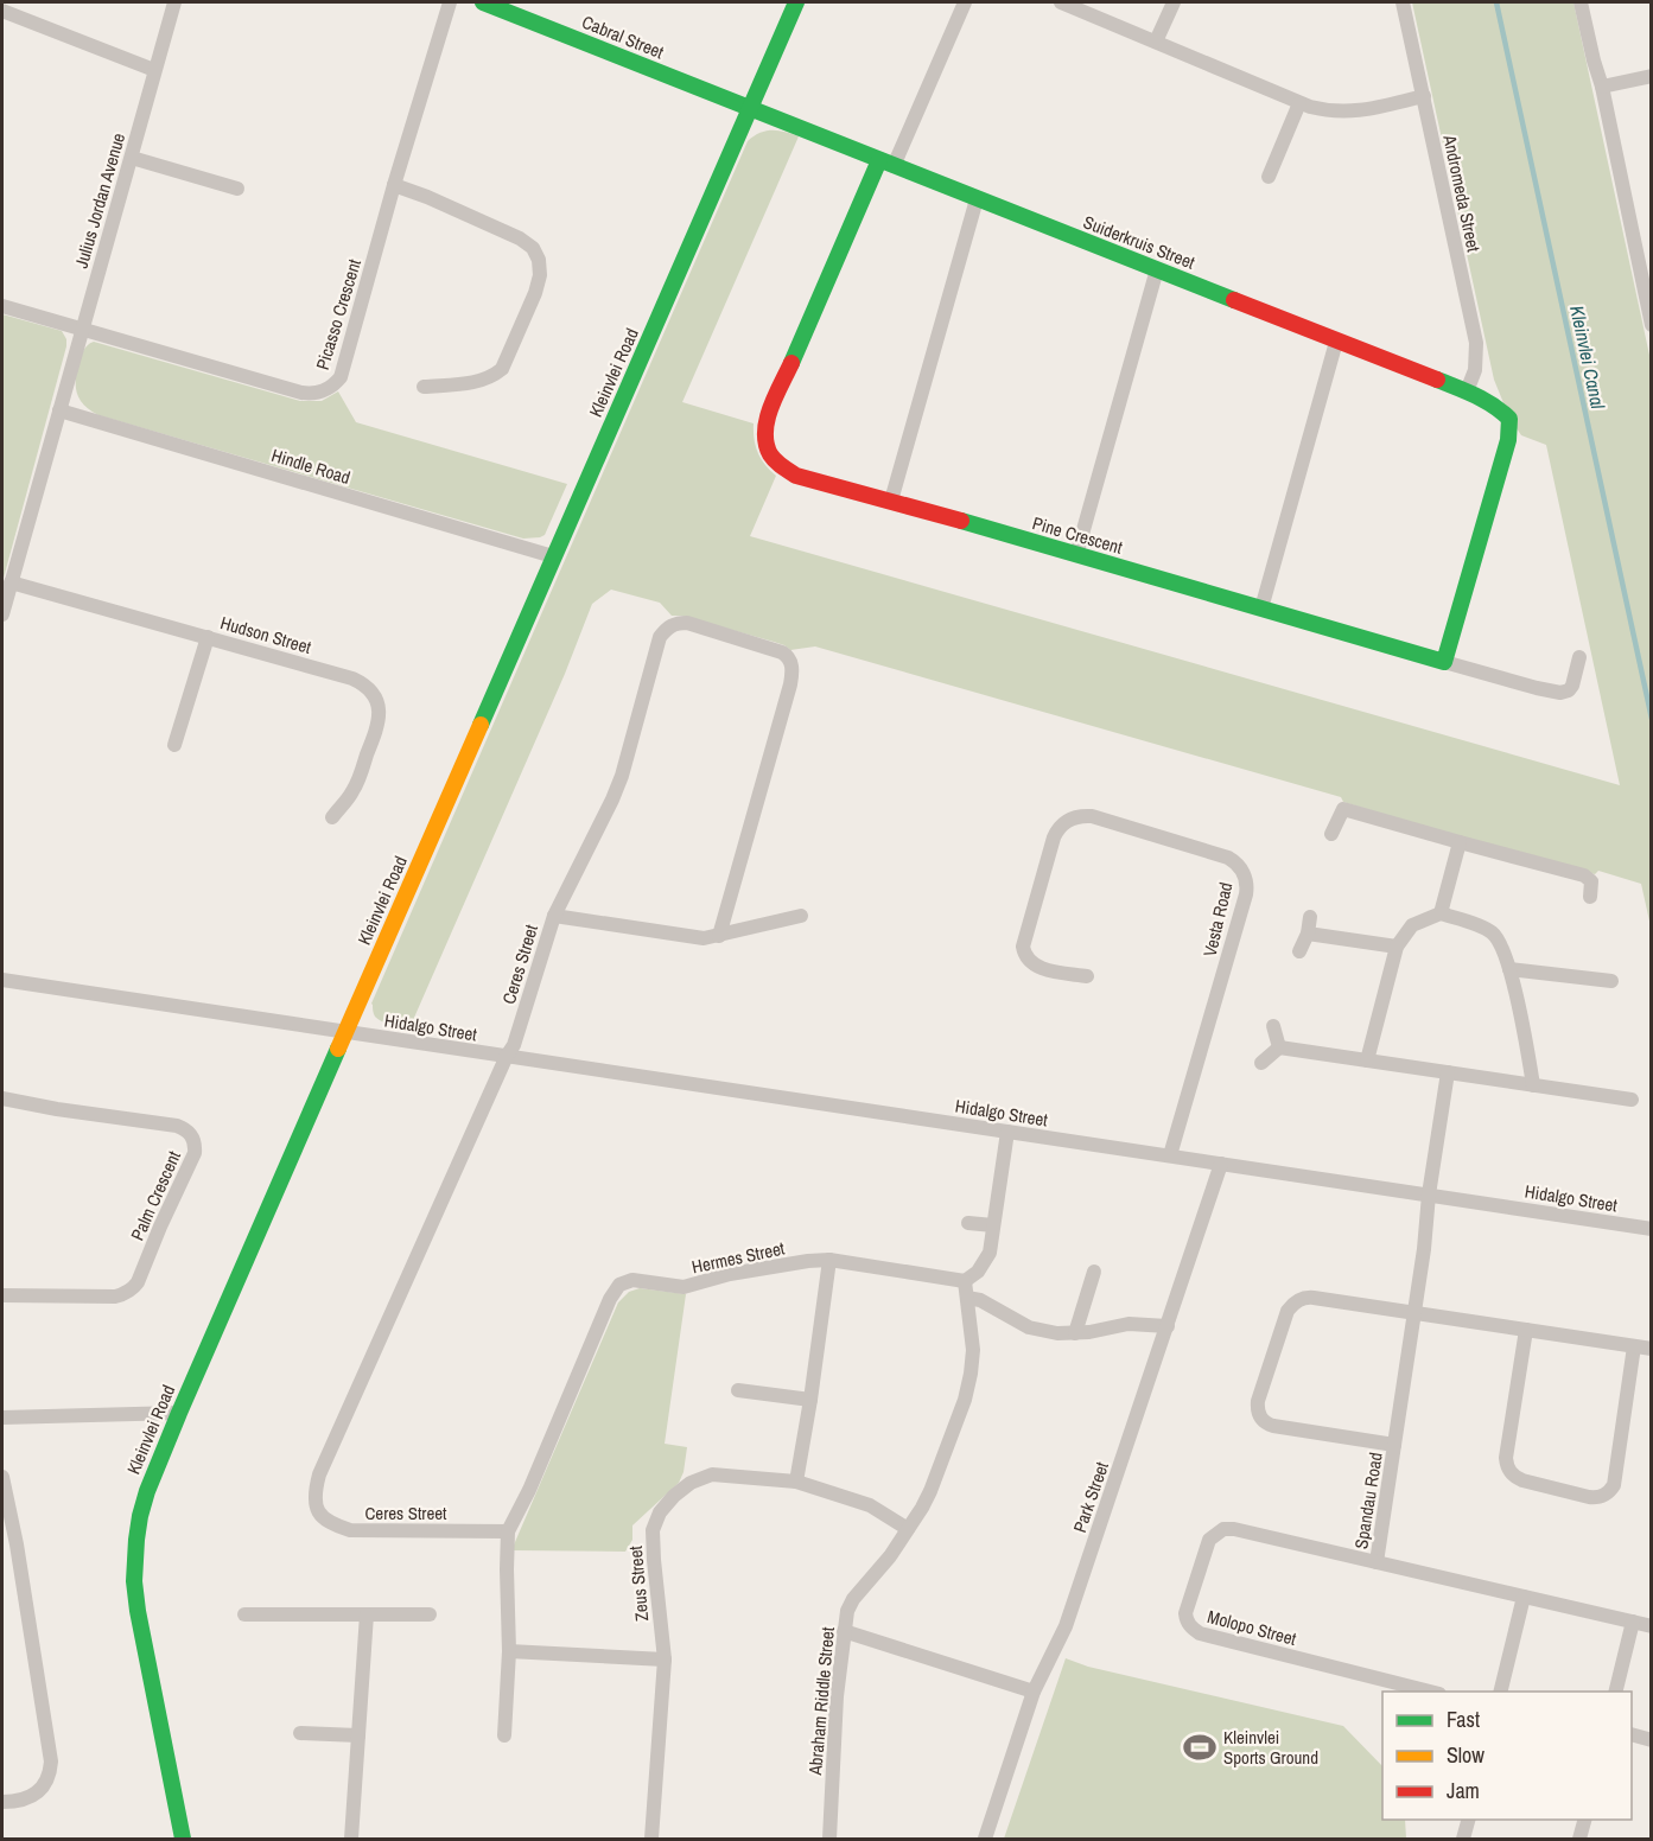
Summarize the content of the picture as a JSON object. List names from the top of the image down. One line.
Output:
{"streets":{"street":["Cabral Street","Andromeda Street","Julius Jordan Avenue","Suiderkruis Street","Picasso Crescent","Kleinvlei Road","Hindle Road","Pine Crescent","Hudson Street","Vesta Road","Ceres Street","Hidalgo Street","Palm Crescent","Hermes Street","Park Street","Spandau Road","Zeus Street","Molopo Street","Abraham Riddle Street"]},"crossings":[["Cabral Street","Suiderkruis Street"],["Cabral Street","Kleinvlei Road"],["Andromeda Street","Suiderkruis Street"],["Julius Jordan Avenue","Picasso Crescent"],["Julius Jordan Avenue","Hindle Road"],["Julius Jordan Avenue","Hudson Street"],["Suiderkruis Street","Kleinvlei Road"],["Suiderkruis Street","Pine Crescent"],["Kleinvlei Road","Hindle Road"],["Kleinvlei Road","Hidalgo Street"],["Vesta Road","Hidalgo Street"],["Ceres Street","Hidalgo Street"],["Ceres Street","Hermes Street"],["Hidalgo Street","Park Street"],["Hidalgo Street","Spandau Road"],["Hermes Street","Abraham Riddle Street"],["Spandau Road","Molopo Street"],["Zeus Street","Abraham Riddle Street"]],"water":["Kleinvlei Canal"],"places":{"sports":["Kleinvlei Sports Ground"]},"legend":["Fast","Slow","Jam"]}
